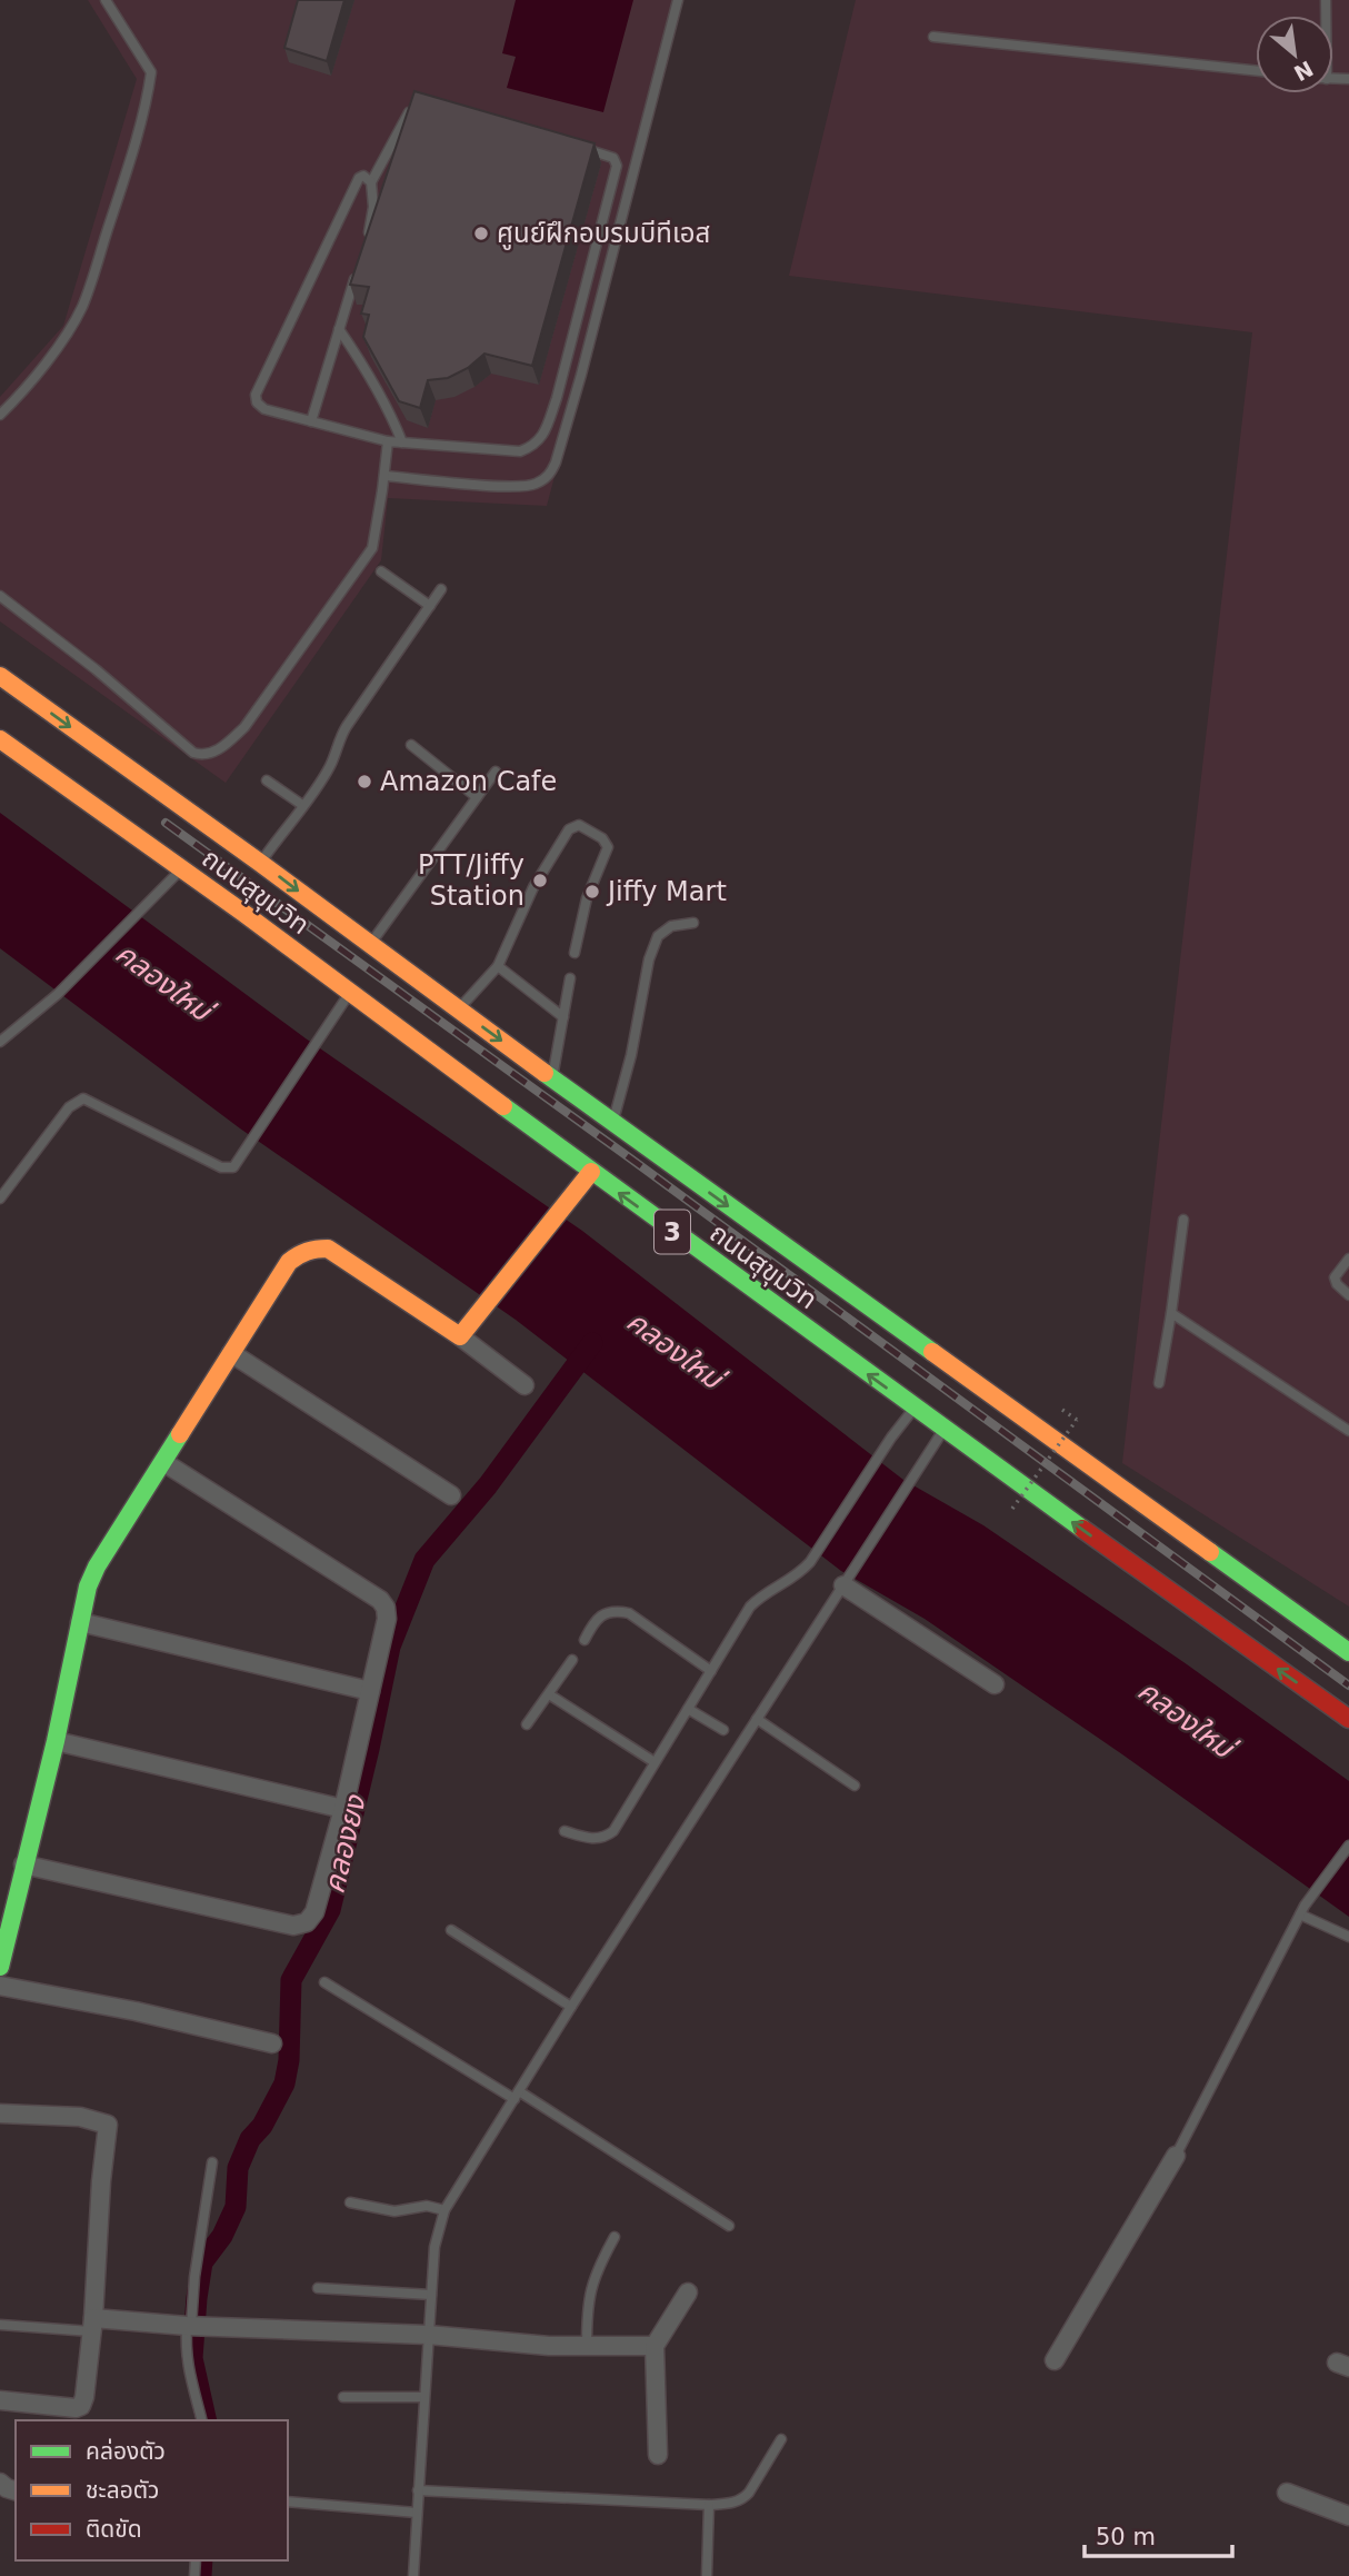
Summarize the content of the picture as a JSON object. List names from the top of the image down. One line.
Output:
{"streets":{"main road":["ถนนสุขุมวิท","3"]},"water":["คลองใหม่","คลองยง"],"places":["ศูนย์ฝึกอบรมบีทีเอส","Amazon Cafe","PTT/Jiffy Station","Jiffy Mart"],"legend":["คล่องตัว","ชะลอตัว","ติดขัด"],"scale_bar":"50 m","north":"bottom right"}
